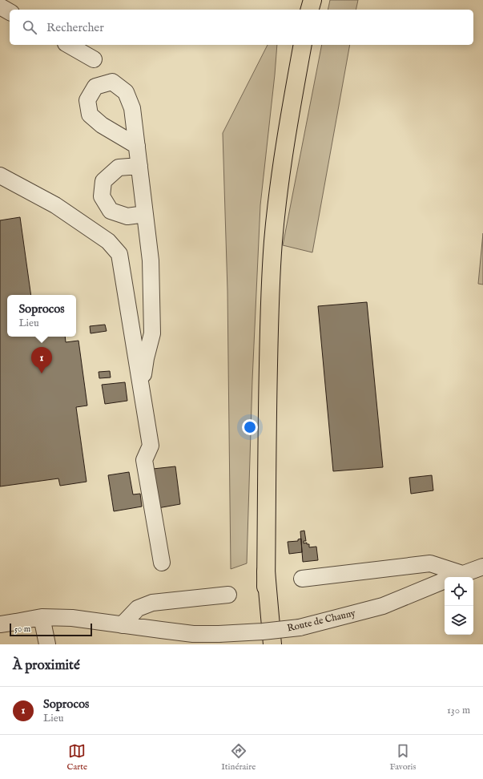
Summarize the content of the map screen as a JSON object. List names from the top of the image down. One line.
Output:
{"streets":{"street":["Route de Chauny"]},"scale_bar":"50 m","page":{"search":"Rechercher","popup":["Soprocos","Lieu"],"pins":"1","scale":"50 m","heading":"À proximité","list":[{"mark":"1","name":"Soprocos","note":"Lieu","value":"130 m"}],"nav":["Carte","Itinéraire","Favoris"]}}
